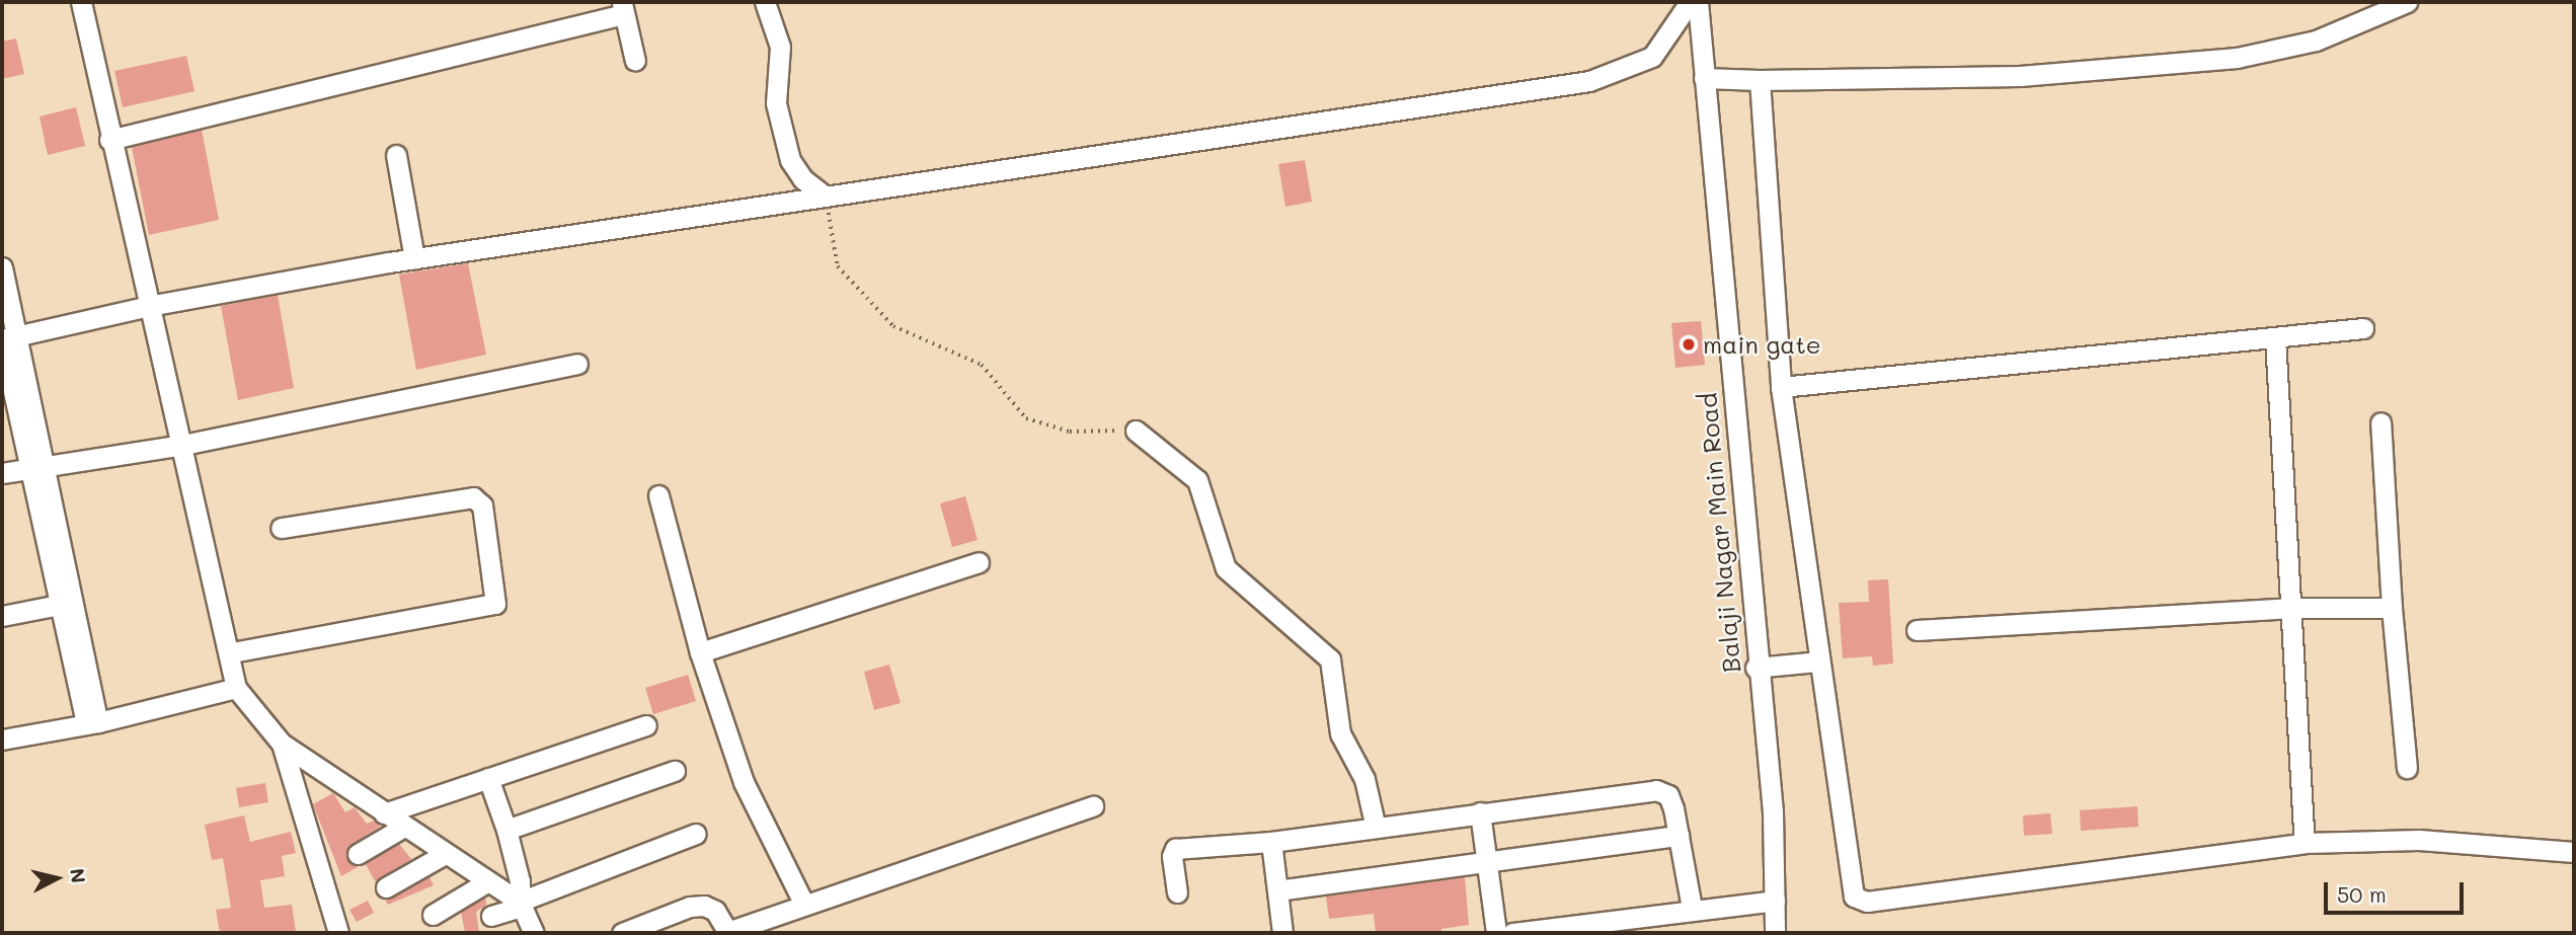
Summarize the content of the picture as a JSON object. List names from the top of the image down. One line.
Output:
{"streets":{"street":["Balaji Nagar Main Road"]},"places":["main gate"],"scale_bar":"50 m","north":"right"}
